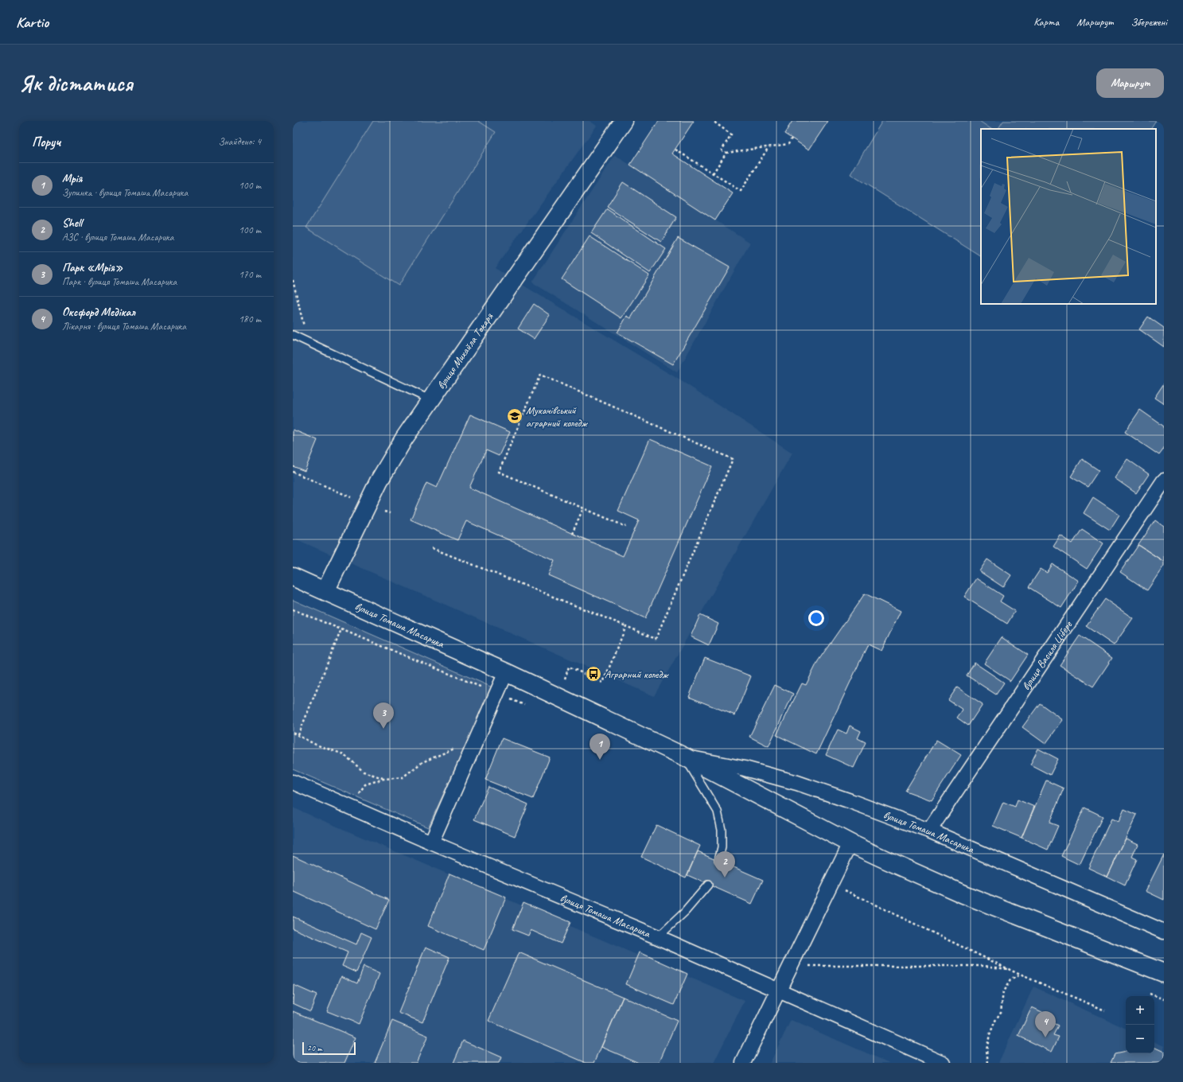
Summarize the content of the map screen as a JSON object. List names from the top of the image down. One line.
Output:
{"streets":{"main road":["вулиця Михайла Токаря","вулиця Томаша Масарика"],"street":["вулиця Василя Цібере"]},"crossings":[["вулиця Михайла Токаря","вулиця Томаша Масарика"],["вулиця Томаша Масарика","вулиця Василя Цібере"]],"places":{"school or university":["Мукачівський аграрний коледж"],"bus stop":["Аграрний коледж"]},"scale_bar":"20 m","page":{"header":"Kartio","nav":["Карта","Маршрут","Збережені"],"buttons":"Маршрут","title":"Як дістатися","heading":["Поруч","Знайдено: 4"],"list":[{"mark":"1","name":"Мрія","note":"Зупинка · вулиця Томаша Масарика","value":"100 m"},{"mark":"2","name":"Shell","note":"АЗС · вулиця Томаша Масарика","value":"100 m"},{"mark":"3","name":"Парк «Мрія»","note":"Парк · вулиця Томаша Масарика","value":"170 m"},{"mark":"4","name":"Оксфорд Медікал","note":"Лікарня · вулиця Томаша Масарика","value":"180 m"}],"pins":["3","1","2","4"],"map_buttons":["+","−"],"scale":"20 m"}}
